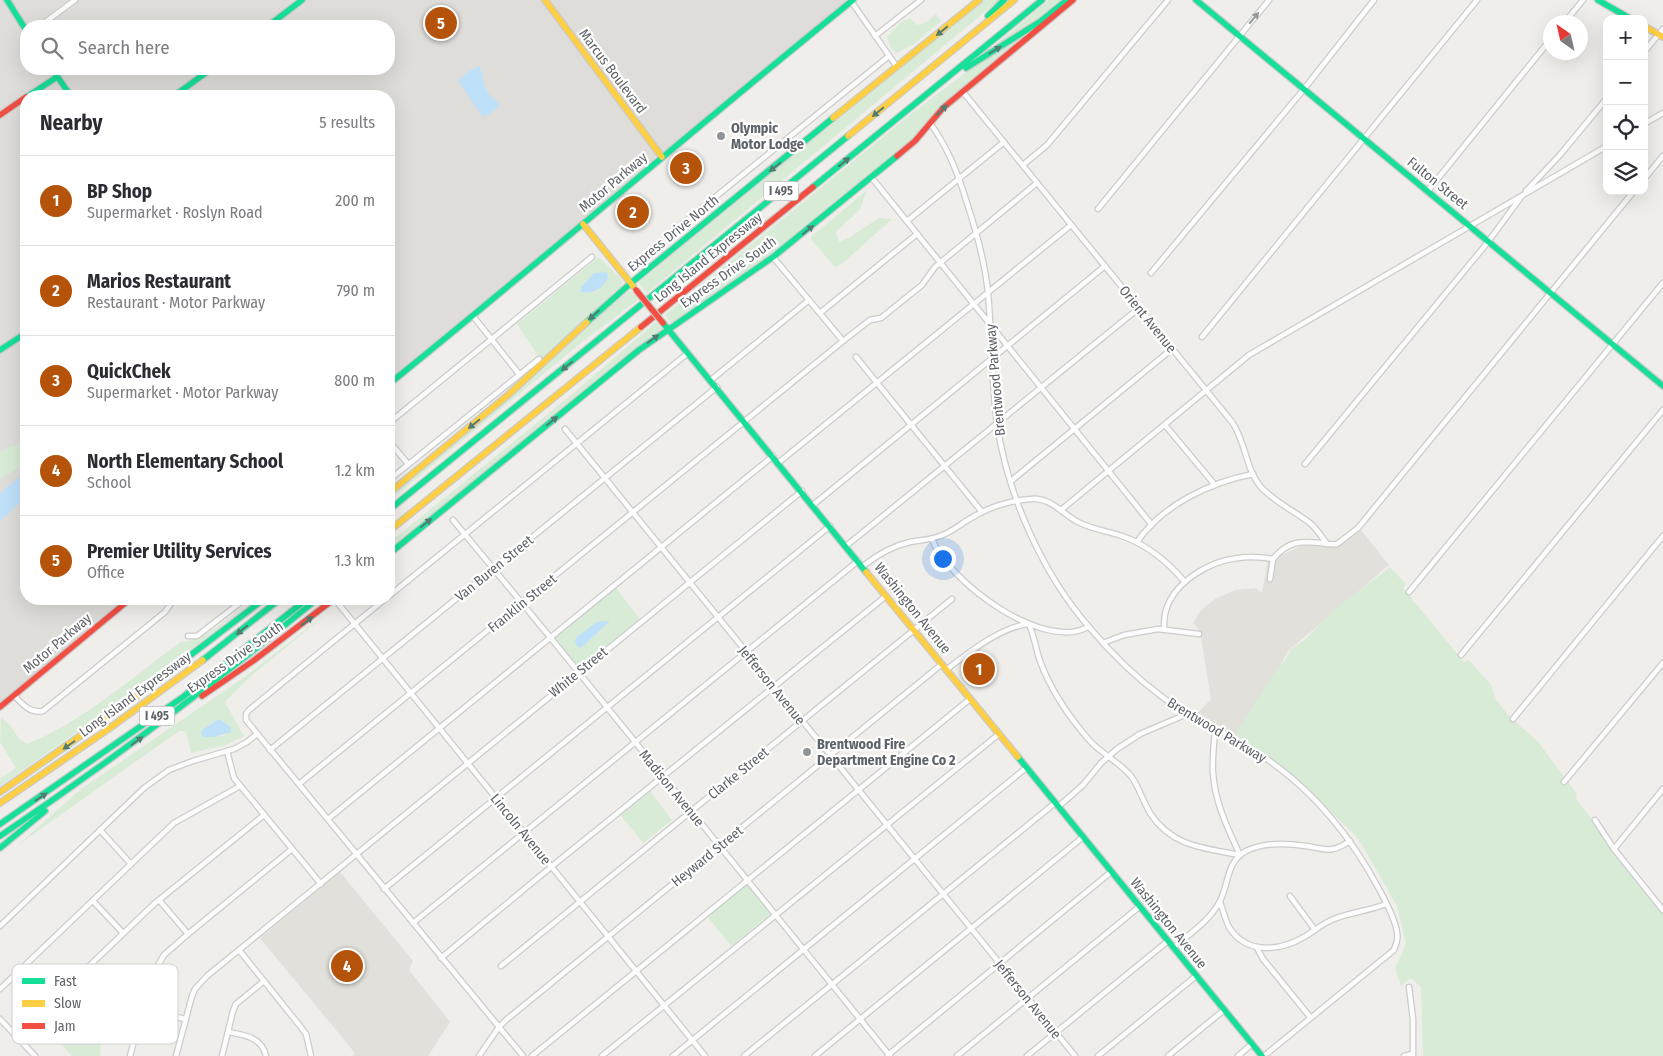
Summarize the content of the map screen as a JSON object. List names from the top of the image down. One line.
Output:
{"streets":{"main road":["Marcus Boulevard","Motor Parkway","Fulton Street","I 495","Express Drive North","Long Island Expressway","Express Drive South","Washington Avenue"],"street":["Orient Avenue","Brentwood Parkway","Van Buren Street","Franklin Street","White Street","Jefferson Avenue","Clarke Street","Madison Avenue","Lincoln Avenue","Heyward Street"]},"crossings":[["Marcus Boulevard","Motor Parkway"],["Motor Parkway","Washington Avenue"],["Express Drive North","Washington Avenue"],["Express Drive South","Orient Avenue"],["Express Drive South","Brentwood Parkway"],["Express Drive South","Washington Avenue"],["Orient Avenue","Franklin Street"],["Brentwood Parkway","Franklin Street"],["Van Buren Street","Washington Avenue"],["Van Buren Street","Jefferson Avenue"],["Van Buren Street","Madison Avenue"],["Van Buren Street","Lincoln Avenue"],["Franklin Street","Washington Avenue"],["Franklin Street","Jefferson Avenue"],["Franklin Street","Madison Avenue"],["Franklin Street","Lincoln Avenue"],["Washington Avenue","White Street"],["Washington Avenue","Clarke Street"],["Washington Avenue","Heyward Street"],["White Street","Jefferson Avenue"],["White Street","Madison Avenue"],["White Street","Lincoln Avenue"],["Jefferson Avenue","Clarke Street"],["Jefferson Avenue","Heyward Street"],["Clarke Street","Madison Avenue"],["Clarke Street","Lincoln Avenue"],["Madison Avenue","Heyward Street"],["Lincoln Avenue","Heyward Street"]],"places":["Olympic Motor Lodge","Brentwood Fire Department Engine Co 2"],"legend":["Fast","Slow","Jam"],"north":"top left","page":{"pins":["5","3","2","1","4"],"map_buttons":["+","−"],"search":"Search here","heading":["Nearby","5 results"],"list":[{"mark":"1","name":"BP Shop","note":"Supermarket · Roslyn Road","value":"200 m"},{"mark":"2","name":"Marios Restaurant","note":"Restaurant · Motor Parkway","value":"790 m"},{"mark":"3","name":"QuickChek","note":"Supermarket · Motor Parkway","value":"800 m"},{"mark":"4","name":"North Elementary School","note":"School","value":"1.2 km"},{"mark":"5","name":"Premier Utility Services","note":"Office","value":"1.3 km"}]}}
